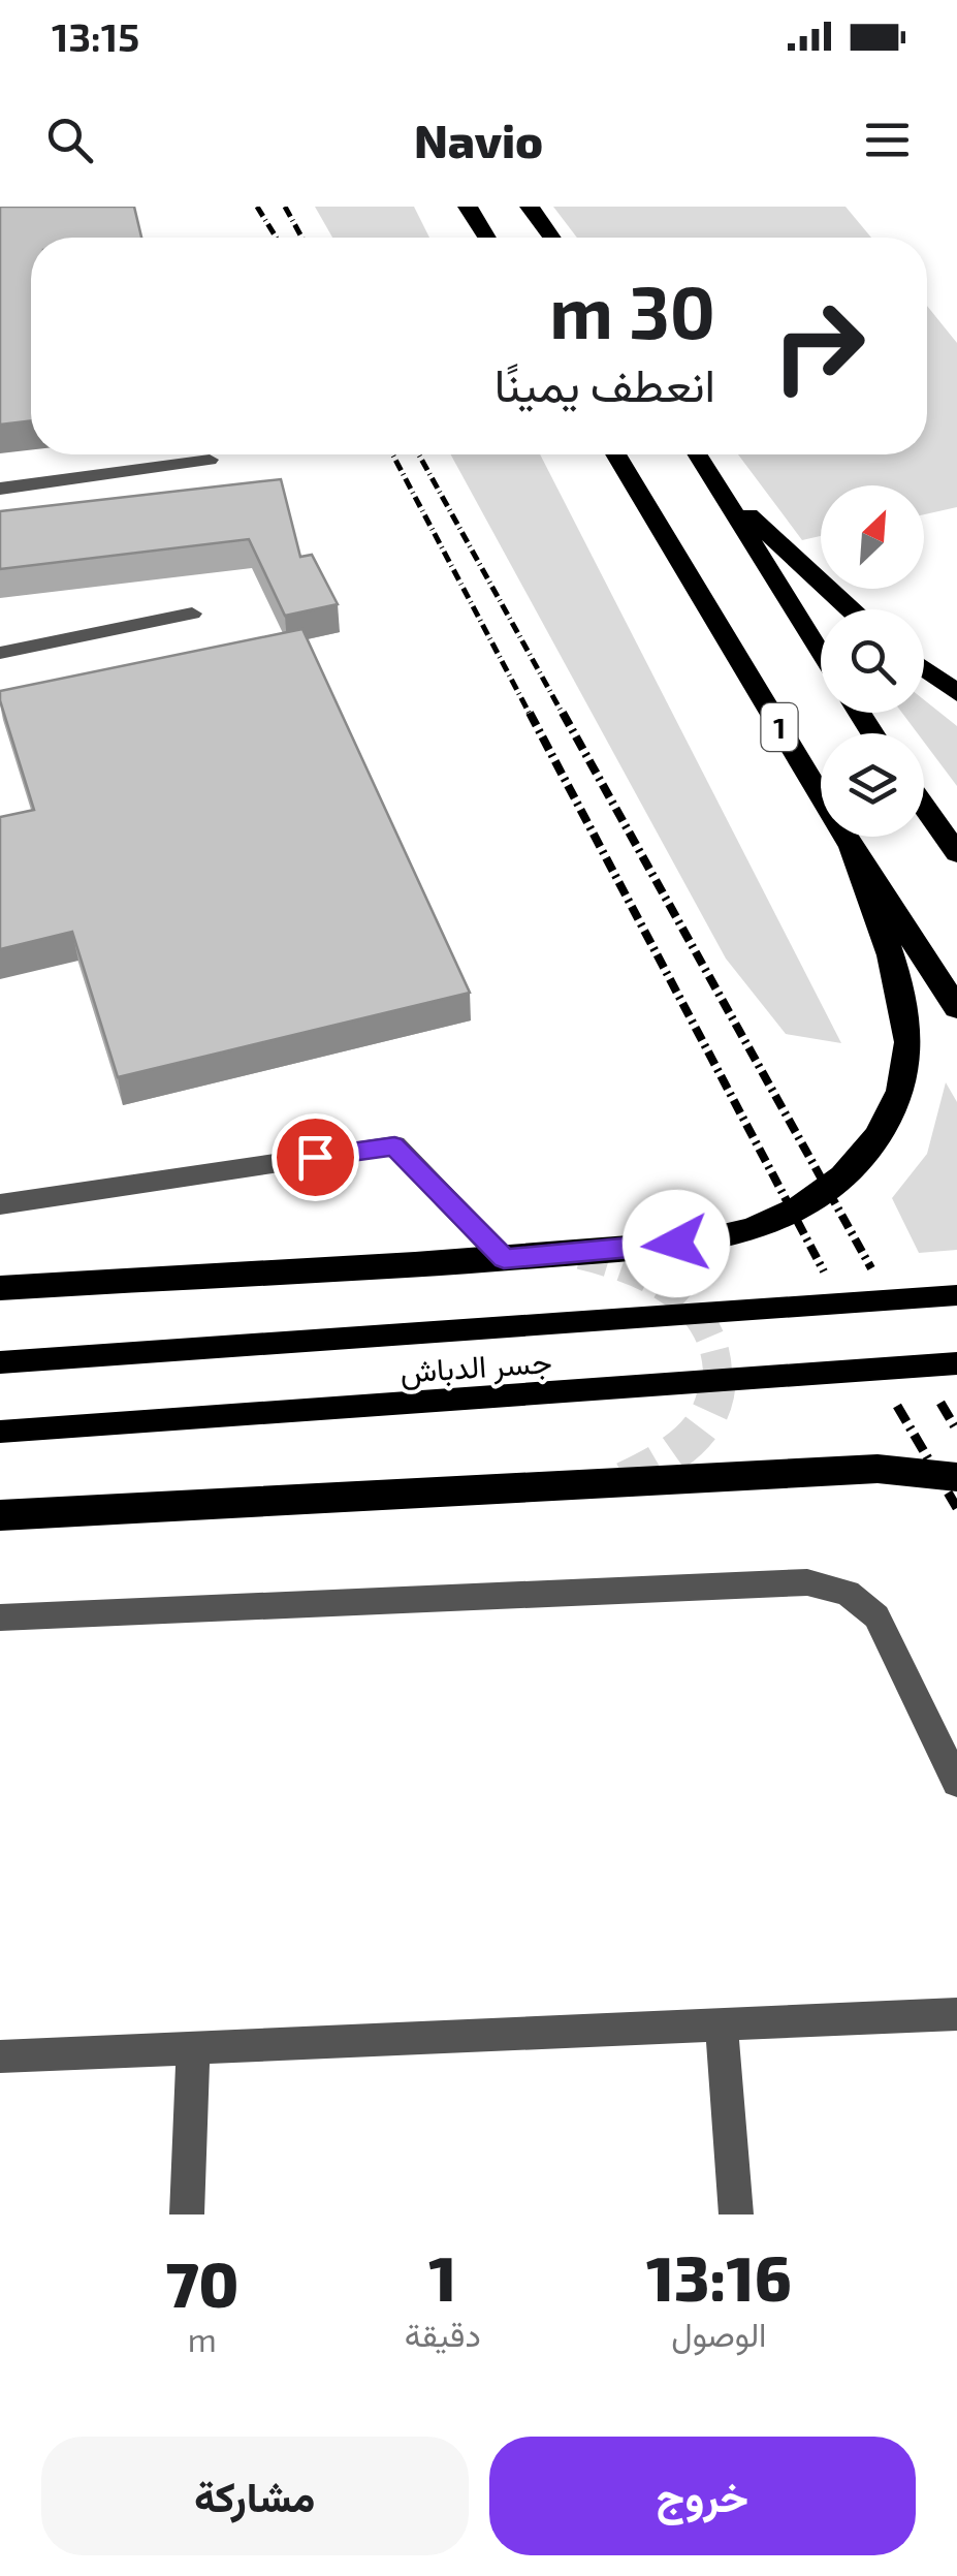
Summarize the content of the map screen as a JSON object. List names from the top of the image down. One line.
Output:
{"streets":{"highway":["1"],"main road":["جسر الدباش"]},"north":"top right","page":{"status":"13:15","header":"Navio","turn":["30 m","انعطف يمينًا"],"eta":["13:16","الوصول","1","دقيقة","70","m"],"buttons":["خروج","مشاركة"]}}
